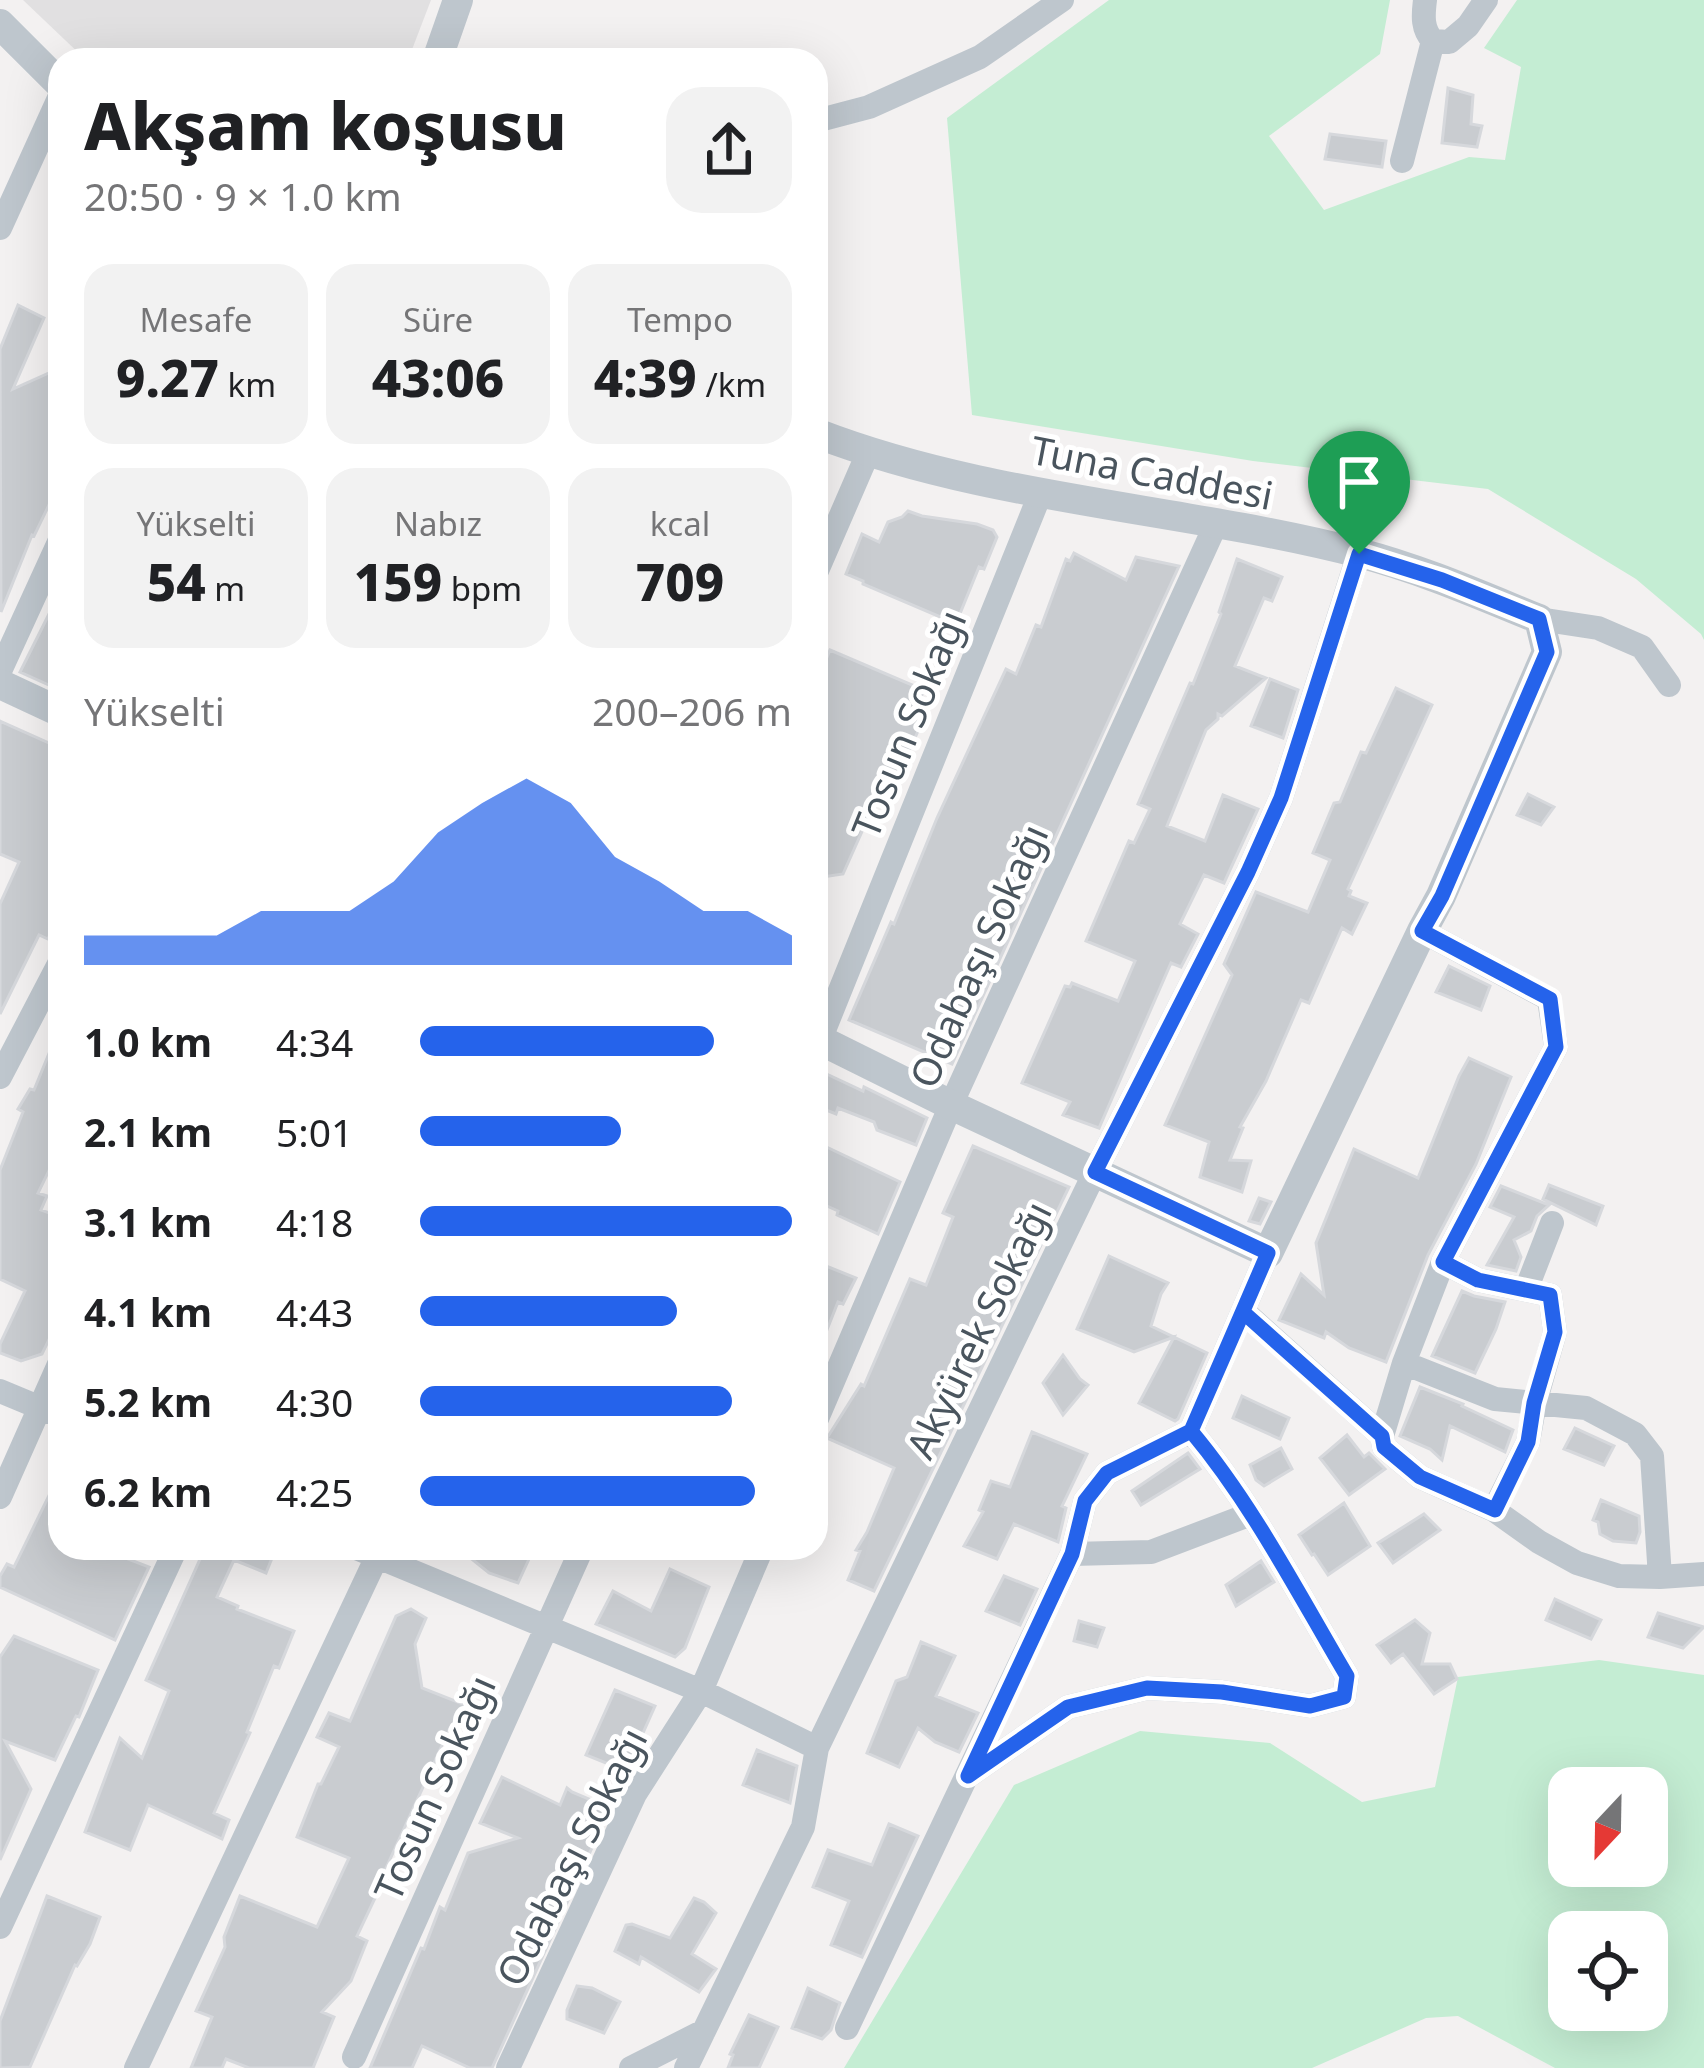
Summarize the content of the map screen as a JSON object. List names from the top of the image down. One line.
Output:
{"streets":{"street":["Tuna Caddesi","Tosun Sokağı","Odabaşı Sokağı","Akyürek Sokağı"]},"crossings":[["Tuna Caddesi","Tosun Sokağı"],["Tuna Caddesi","Odabaşı Sokağı"],["Tuna Caddesi","Akyürek Sokağı"]],"north":"bottom","page":{"heading":["Akşam koşusu","20:50 · 9 × 1.0 km"],"stats":[["Mesafe","9.27 km"],["Süre","43:06"],["Tempo","4:39 /km"],["Yükselti","54 m"],["Nabız","159 bpm"],["kcal","709"]],"chart":["Yükselti","200–206 m"],"list":[{"name":"1.0 km","note":"4:34"},{"name":"2.1 km","note":"5:01"},{"name":"3.1 km","note":"4:18"},{"name":"4.1 km","note":"4:43"},{"name":"5.2 km","note":"4:30"},{"name":"6.2 km","note":"4:25"}]}}
